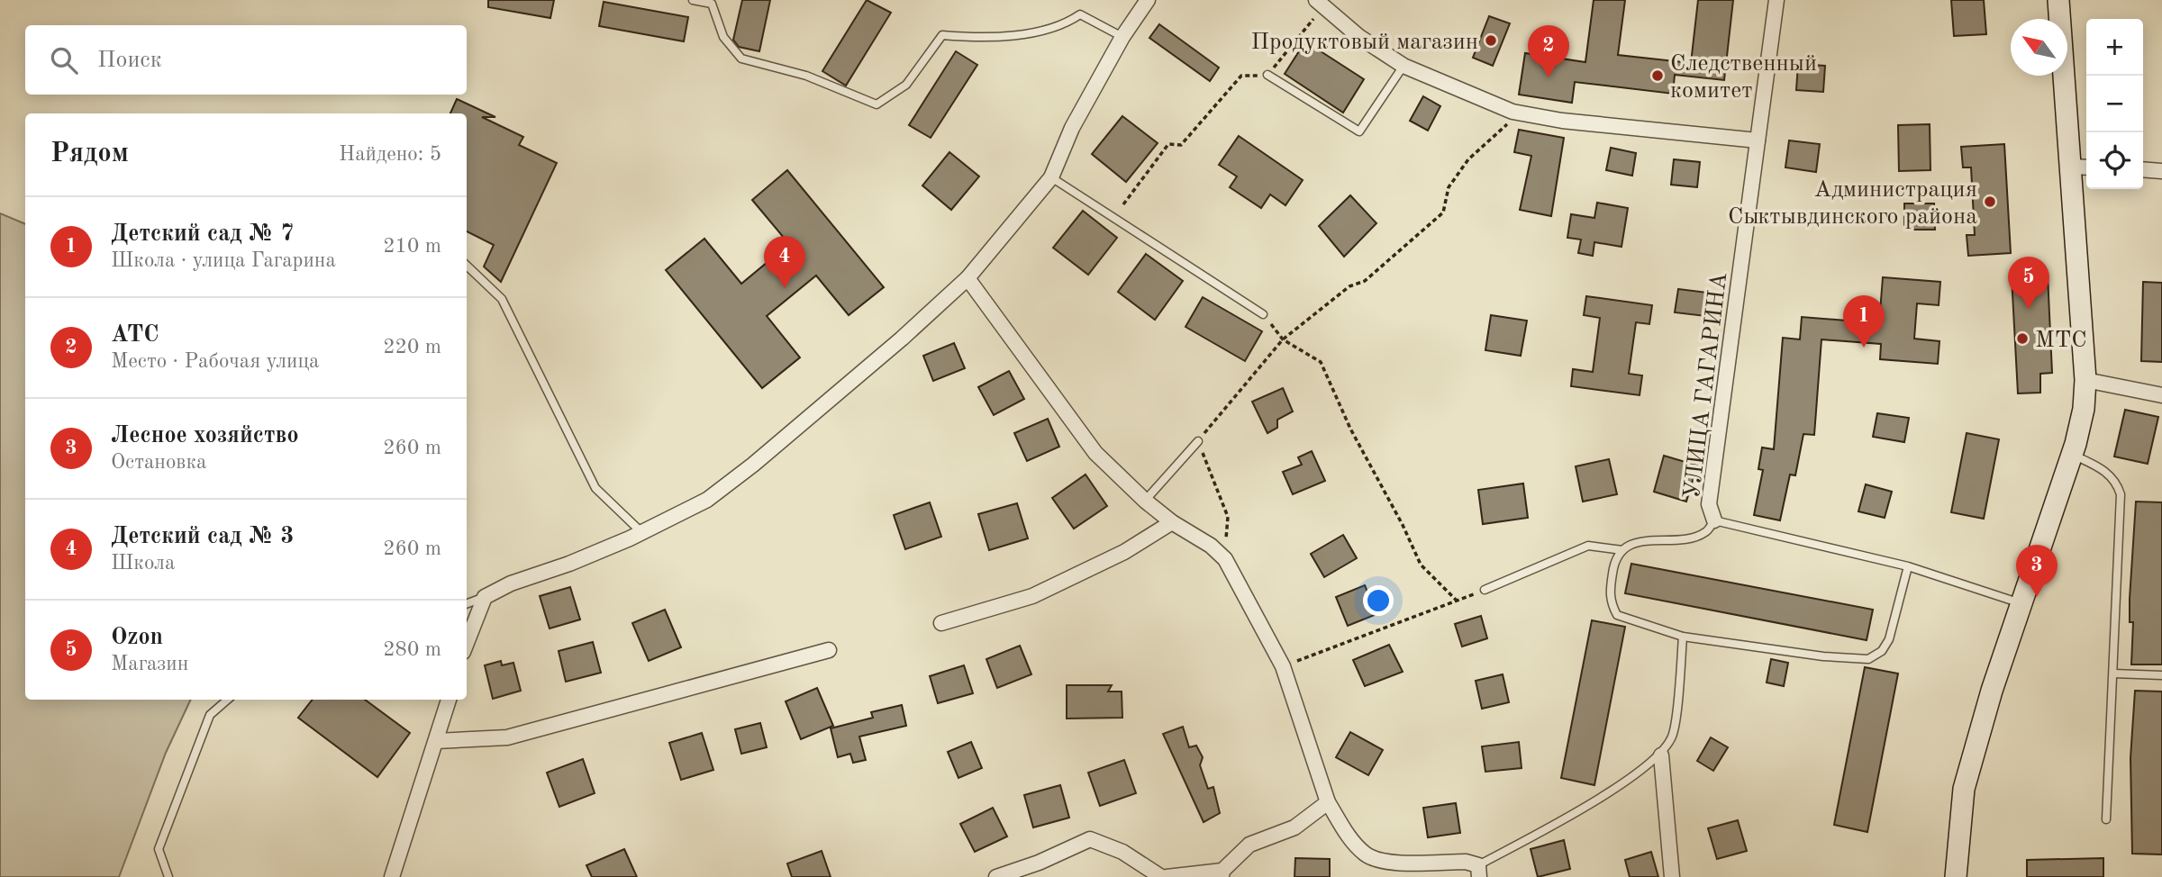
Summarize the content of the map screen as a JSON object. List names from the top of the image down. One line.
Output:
{"streets":{"street":["УЛИЦА ГАГАРИНА"]},"places":["Продуктовый магазин","Следственный комитет","Администрация Сыктывдинского района","МТС"],"north":"top left","page":{"map_buttons":["+","−"],"pins":["2","4","5","1","3"],"search":"Поиск","heading":["Рядом","Найдено: 5"],"list":[{"mark":"1","name":"Детский сад № 7","note":"Школа · улица Гагарина","value":"210 m"},{"mark":"2","name":"АТС","note":"Место · Рабочая улица","value":"220 m"},{"mark":"3","name":"Лесное хозяйство","note":"Остановка","value":"260 m"},{"mark":"4","name":"Детский сад № 3","note":"Школа","value":"260 m"},{"mark":"5","name":"Ozon","note":"Магазин","value":"280 m"}]}}
